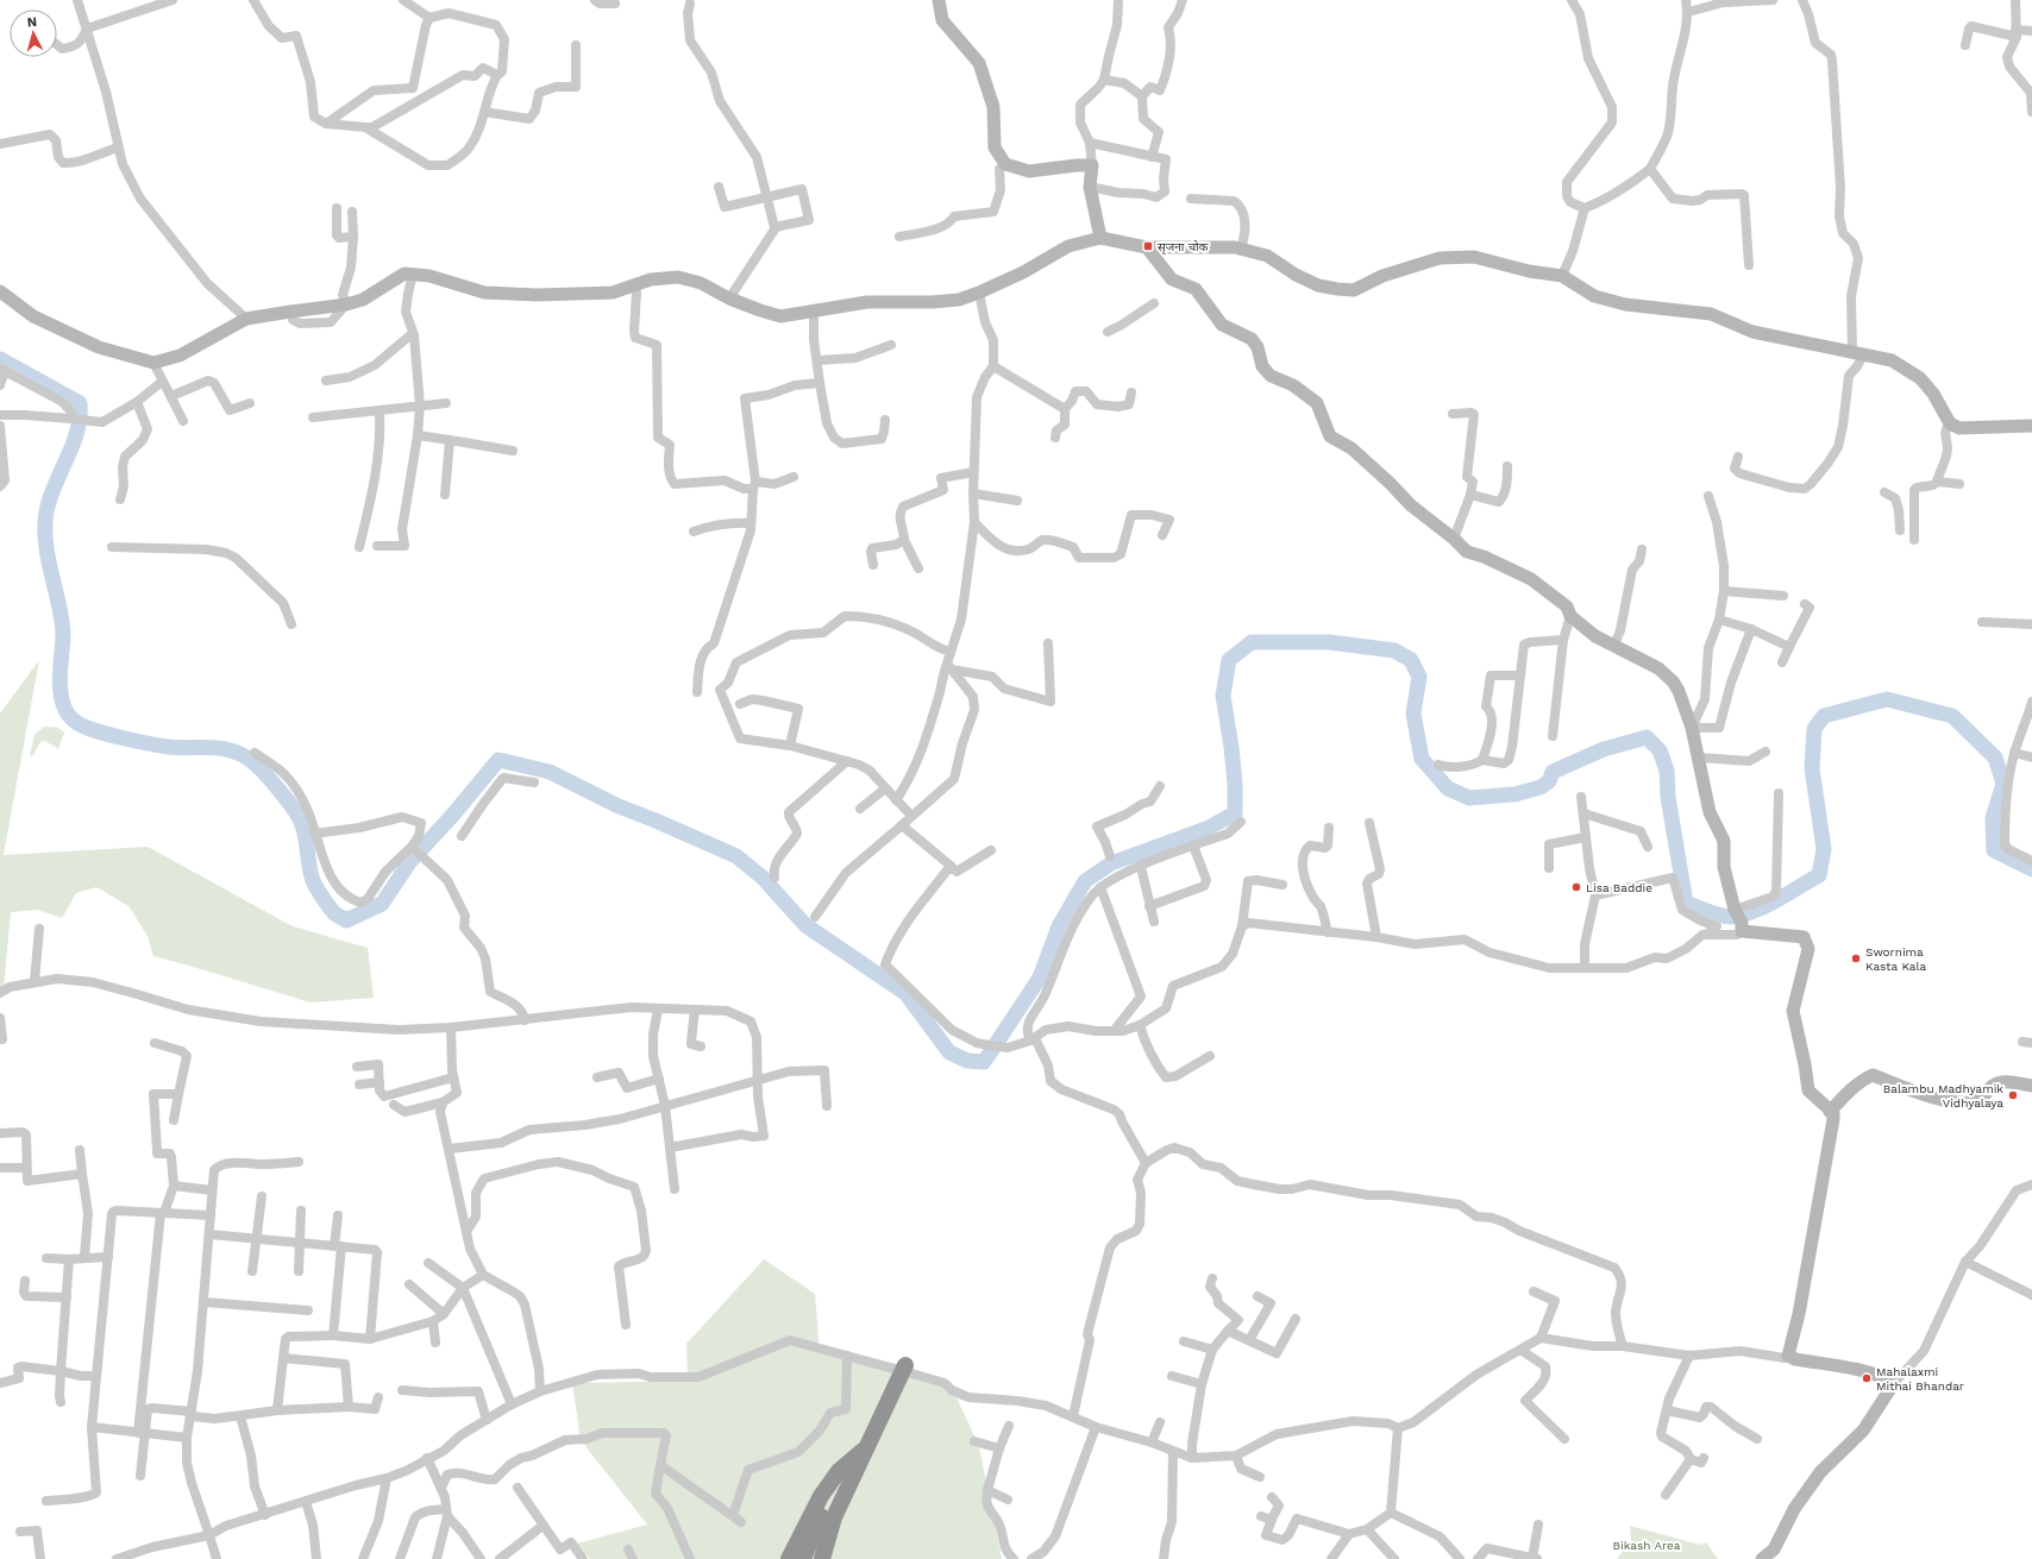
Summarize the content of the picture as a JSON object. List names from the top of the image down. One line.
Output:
{"parks":["Bikash Area"],"places":{"transit":["सृजना चोक"],"other":["Lisa Baddie","Swornima Kasta Kala","Balambu Madhyamik Vidhyalaya","Mahalaxmi Mithai Bhandar"]},"north":"top"}
